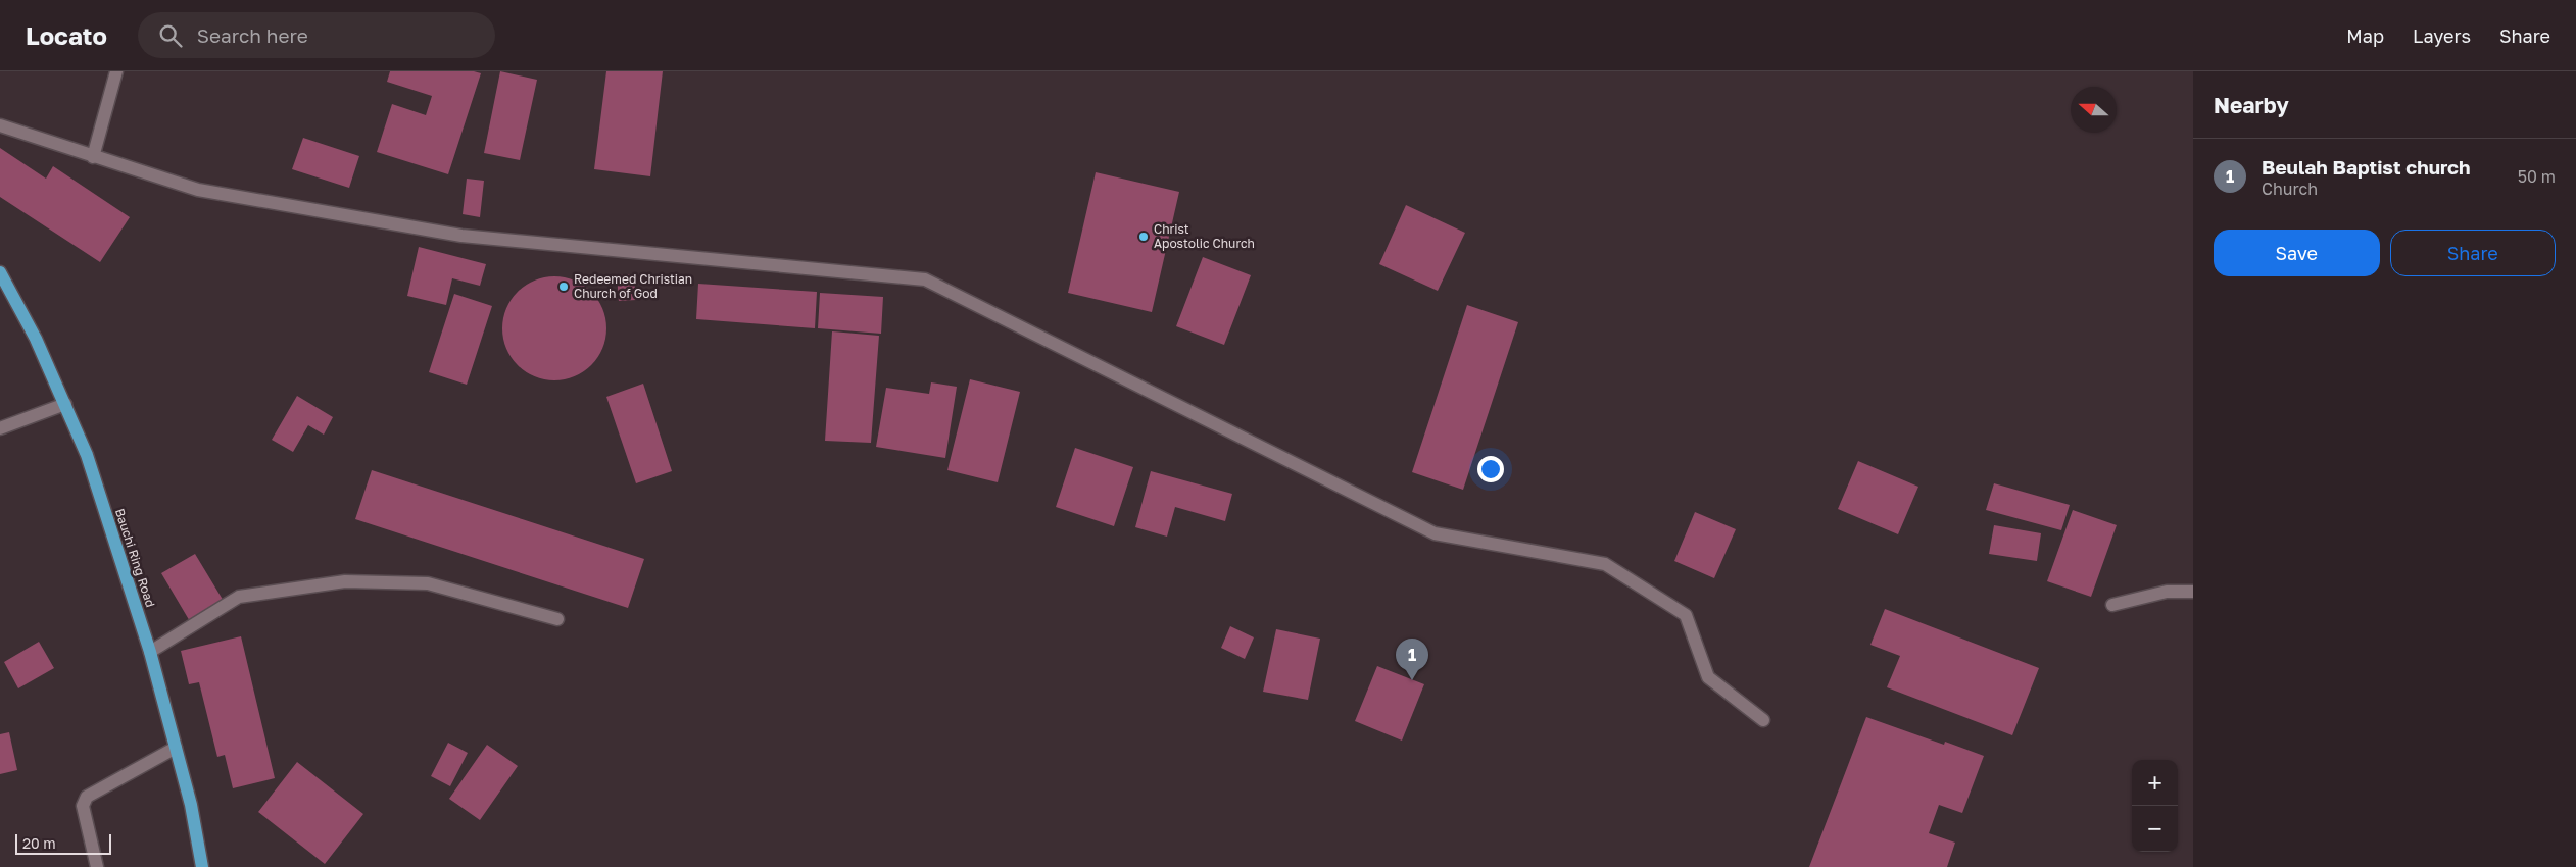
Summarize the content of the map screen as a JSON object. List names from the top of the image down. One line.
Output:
{"streets":{"main road":["Bauchi Ring Road"]},"places":["Christ Apostolic Church","Redeemed Christian Church of God"],"scale_bar":"20 m","north":"left","page":{"header":"Locato","search":"Search here","nav":["Map","Layers","Share"],"heading":"Nearby","list":[{"mark":"1","name":"Beulah Baptist church","note":"Church","value":"50 m"}],"buttons":["Save","Share"],"pins":"1","map_buttons":["+","−"],"scale":"20 m"}}
